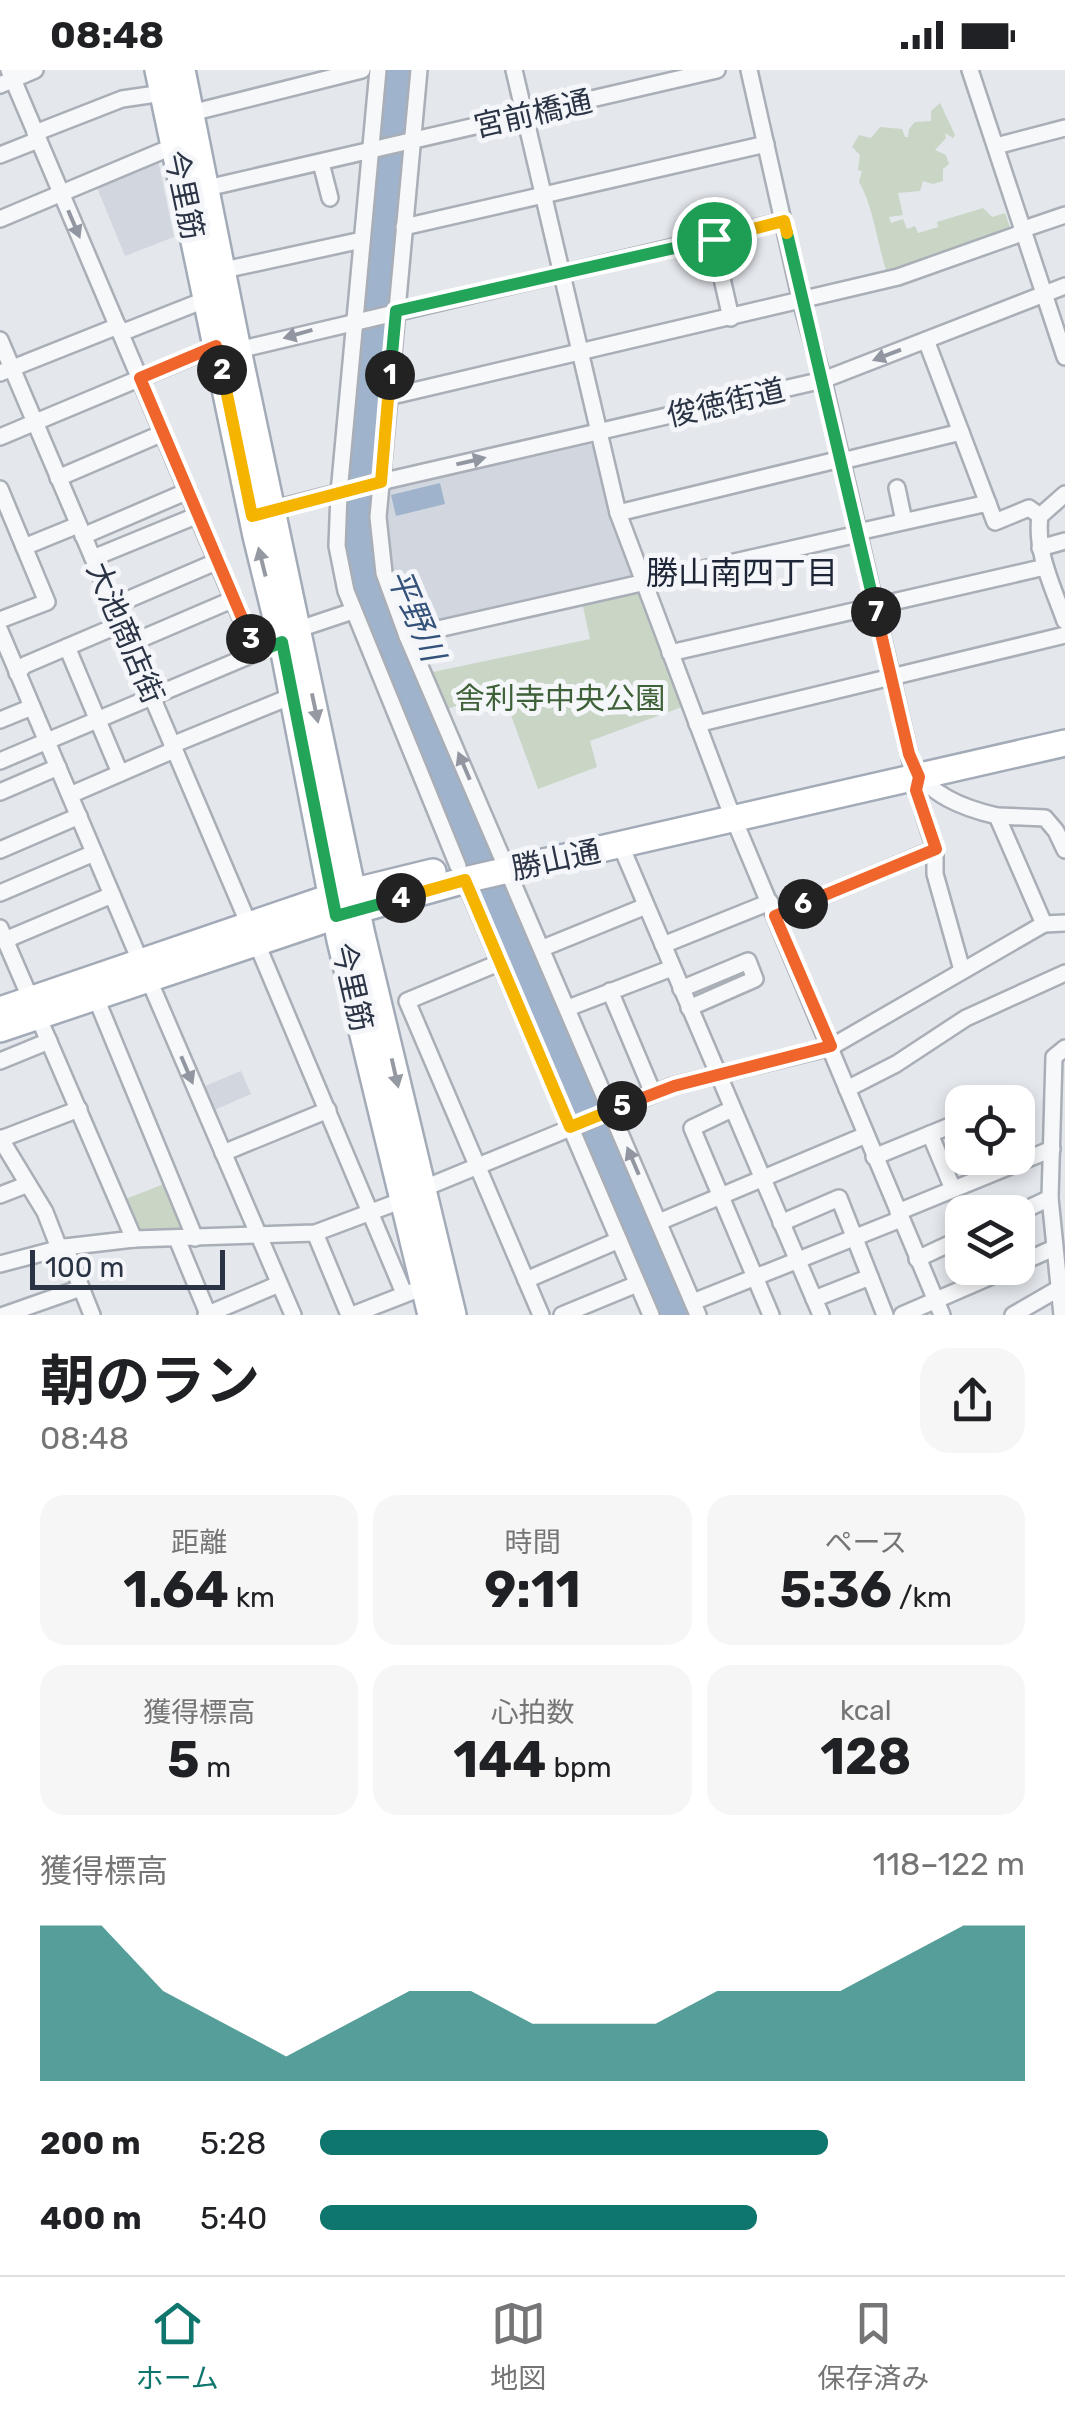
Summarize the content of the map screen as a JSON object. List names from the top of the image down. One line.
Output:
{"streets":{"main road":["今里筋","勝山通"],"street":["宮前橋通","俊徳街道","大池商店街"]},"crossings":[["今里筋","俊徳街道"],["今里筋","大池商店街"],["今里筋","勝山通"],["大池商店街","勝山通"]],"districts":["勝山南四丁目"],"water":["平野川"],"parks":["舎利寺中央公園"],"scale_bar":"100 m","page":{"status":"08:48","pins":["2","1","7","3","4","6","5"],"scale":"100 m","heading":["朝のラン","08:48"],"stats":[["距離","1.64 km"],["時間","9:11"],["ペース","5:36 /km"],["獲得標高","5 m"],["心拍数","144 bpm"],["kcal","128"]],"chart":["獲得標高","118–122 m"],"list":[{"name":"200 m","note":"5:28"},{"name":"400 m","note":"5:40"}],"tabs":["ホーム","地図","保存済み"]}}
